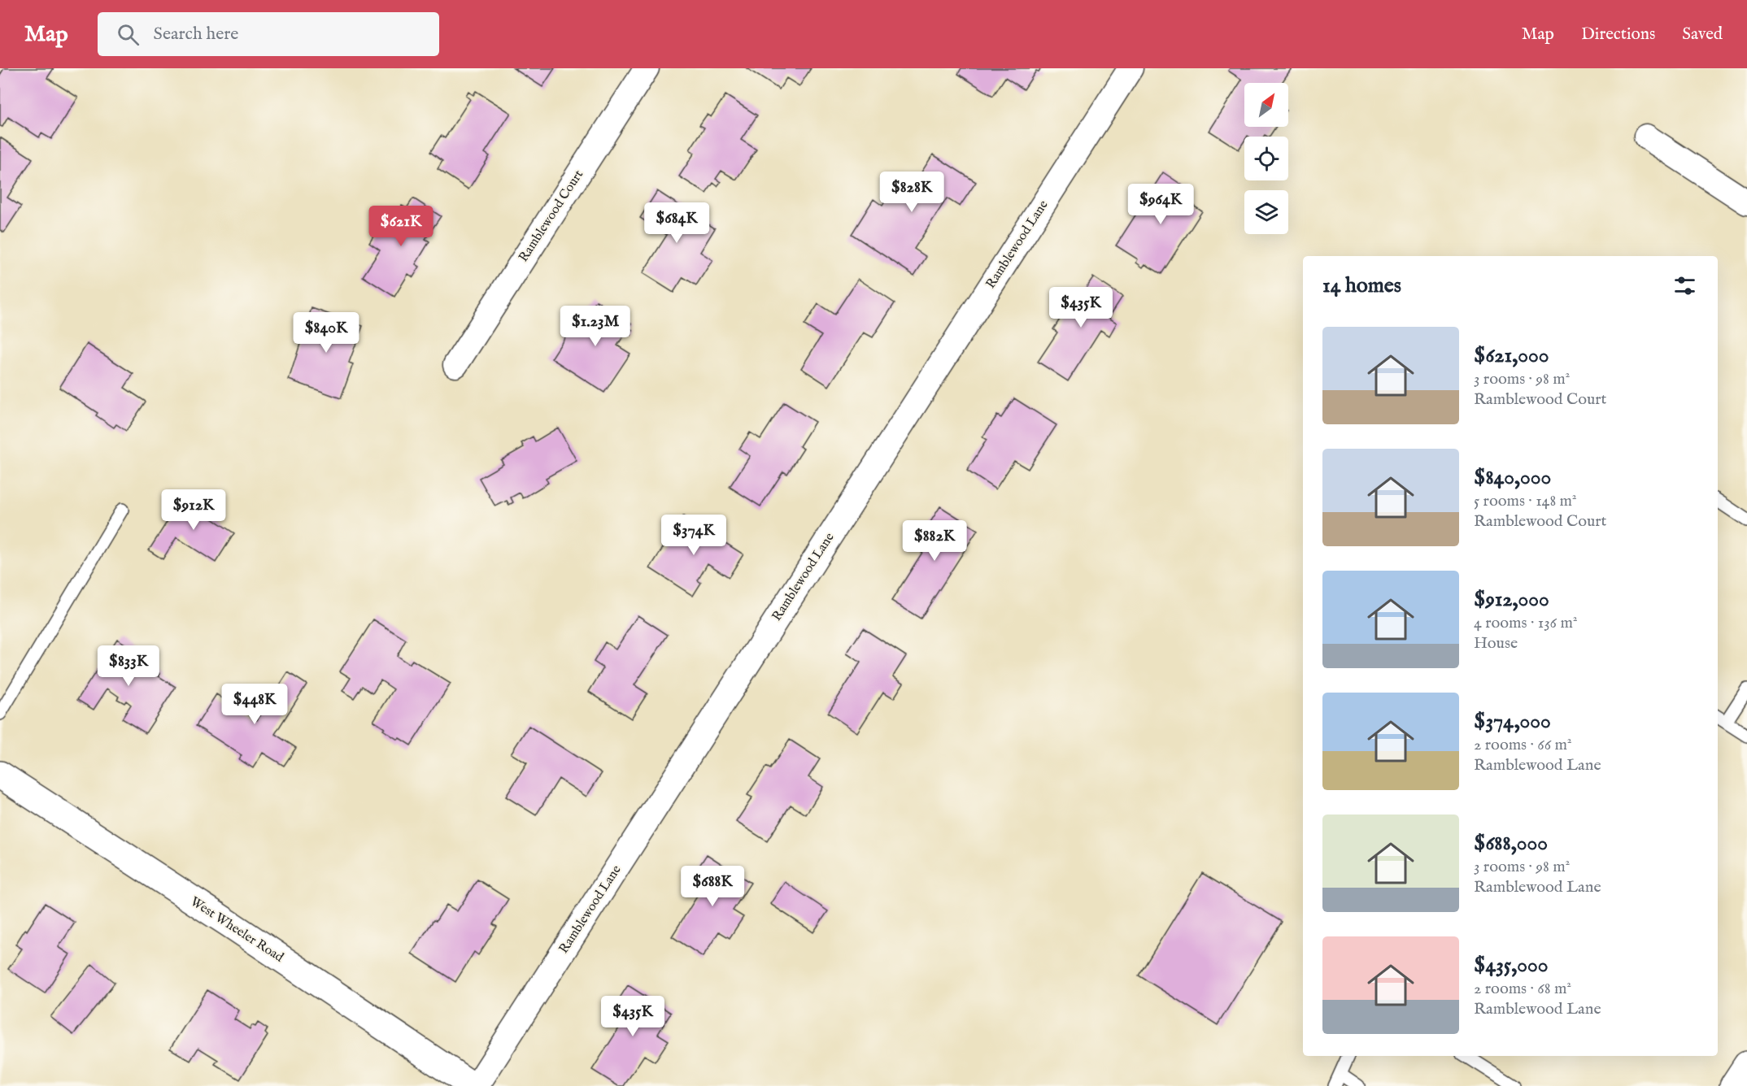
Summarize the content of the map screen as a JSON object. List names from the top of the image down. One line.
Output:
{"streets":{"street":["Ramblewood Court","Ramblewood Lane","West Wheeler Road"]},"north":"top right","page":{"header":"Map","search":"Search here","nav":["Map","Directions","Saved"],"price":["$828K","$964K","$684K","$621K","$435K","$1.23M","$840K","$912K","$374K","$882K","$833K","$448K","$688K","$435K"],"heading":"14 homes","list":[{"name":"$621,000","note":"3 rooms · 98 m² · Ramblewood Court"},{"name":"$840,000","note":"5 rooms · 148 m² · Ramblewood Court"},{"name":"$912,000","note":"4 rooms · 136 m² · House"},{"name":"$374,000","note":"2 rooms · 66 m² · Ramblewood Lane"},{"name":"$688,000","note":"3 rooms · 98 m² · Ramblewood Lane"},{"name":"$435,000","note":"2 rooms · 68 m² · Ramblewood Lane"}]}}
